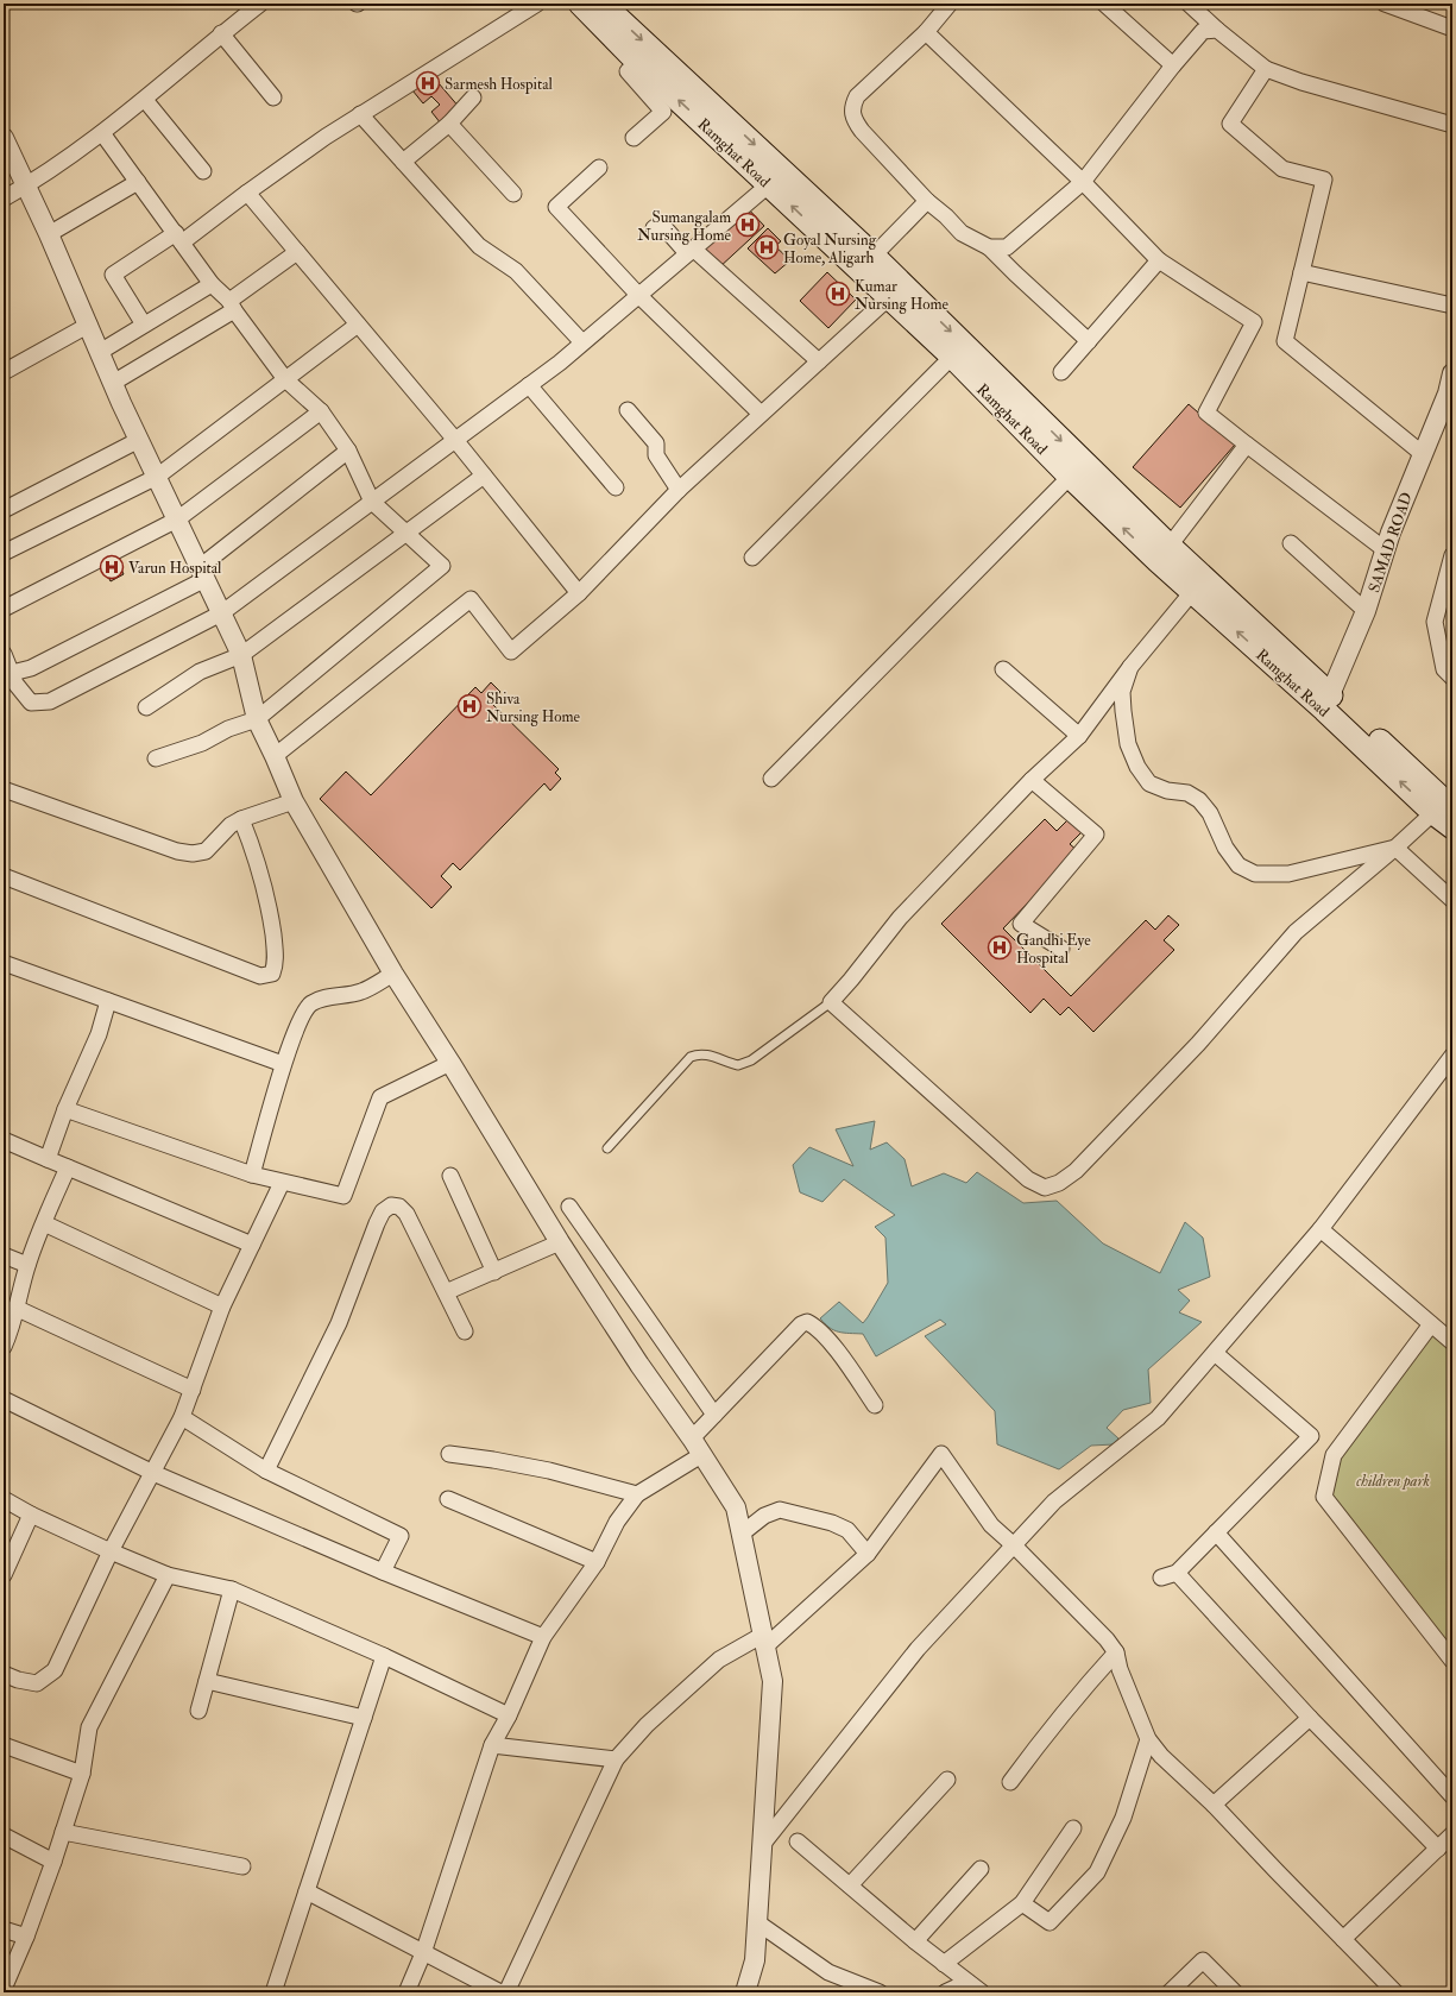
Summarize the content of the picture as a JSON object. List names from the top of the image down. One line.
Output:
{"streets":{"main road":["Ramghat Road"],"street":["SAMAD ROAD"]},"crossings":[["Ramghat Road","SAMAD ROAD"]],"parks":["children park"],"places":{"hospital":["Sarmesh Hospital","Sumangalam Nursing Home","Goyal Nursing Home, Aligarh","Kumar Nursing Home","Varun Hospital","Shiva Nursing Home","Gandhi Eye Hospital"]}}
